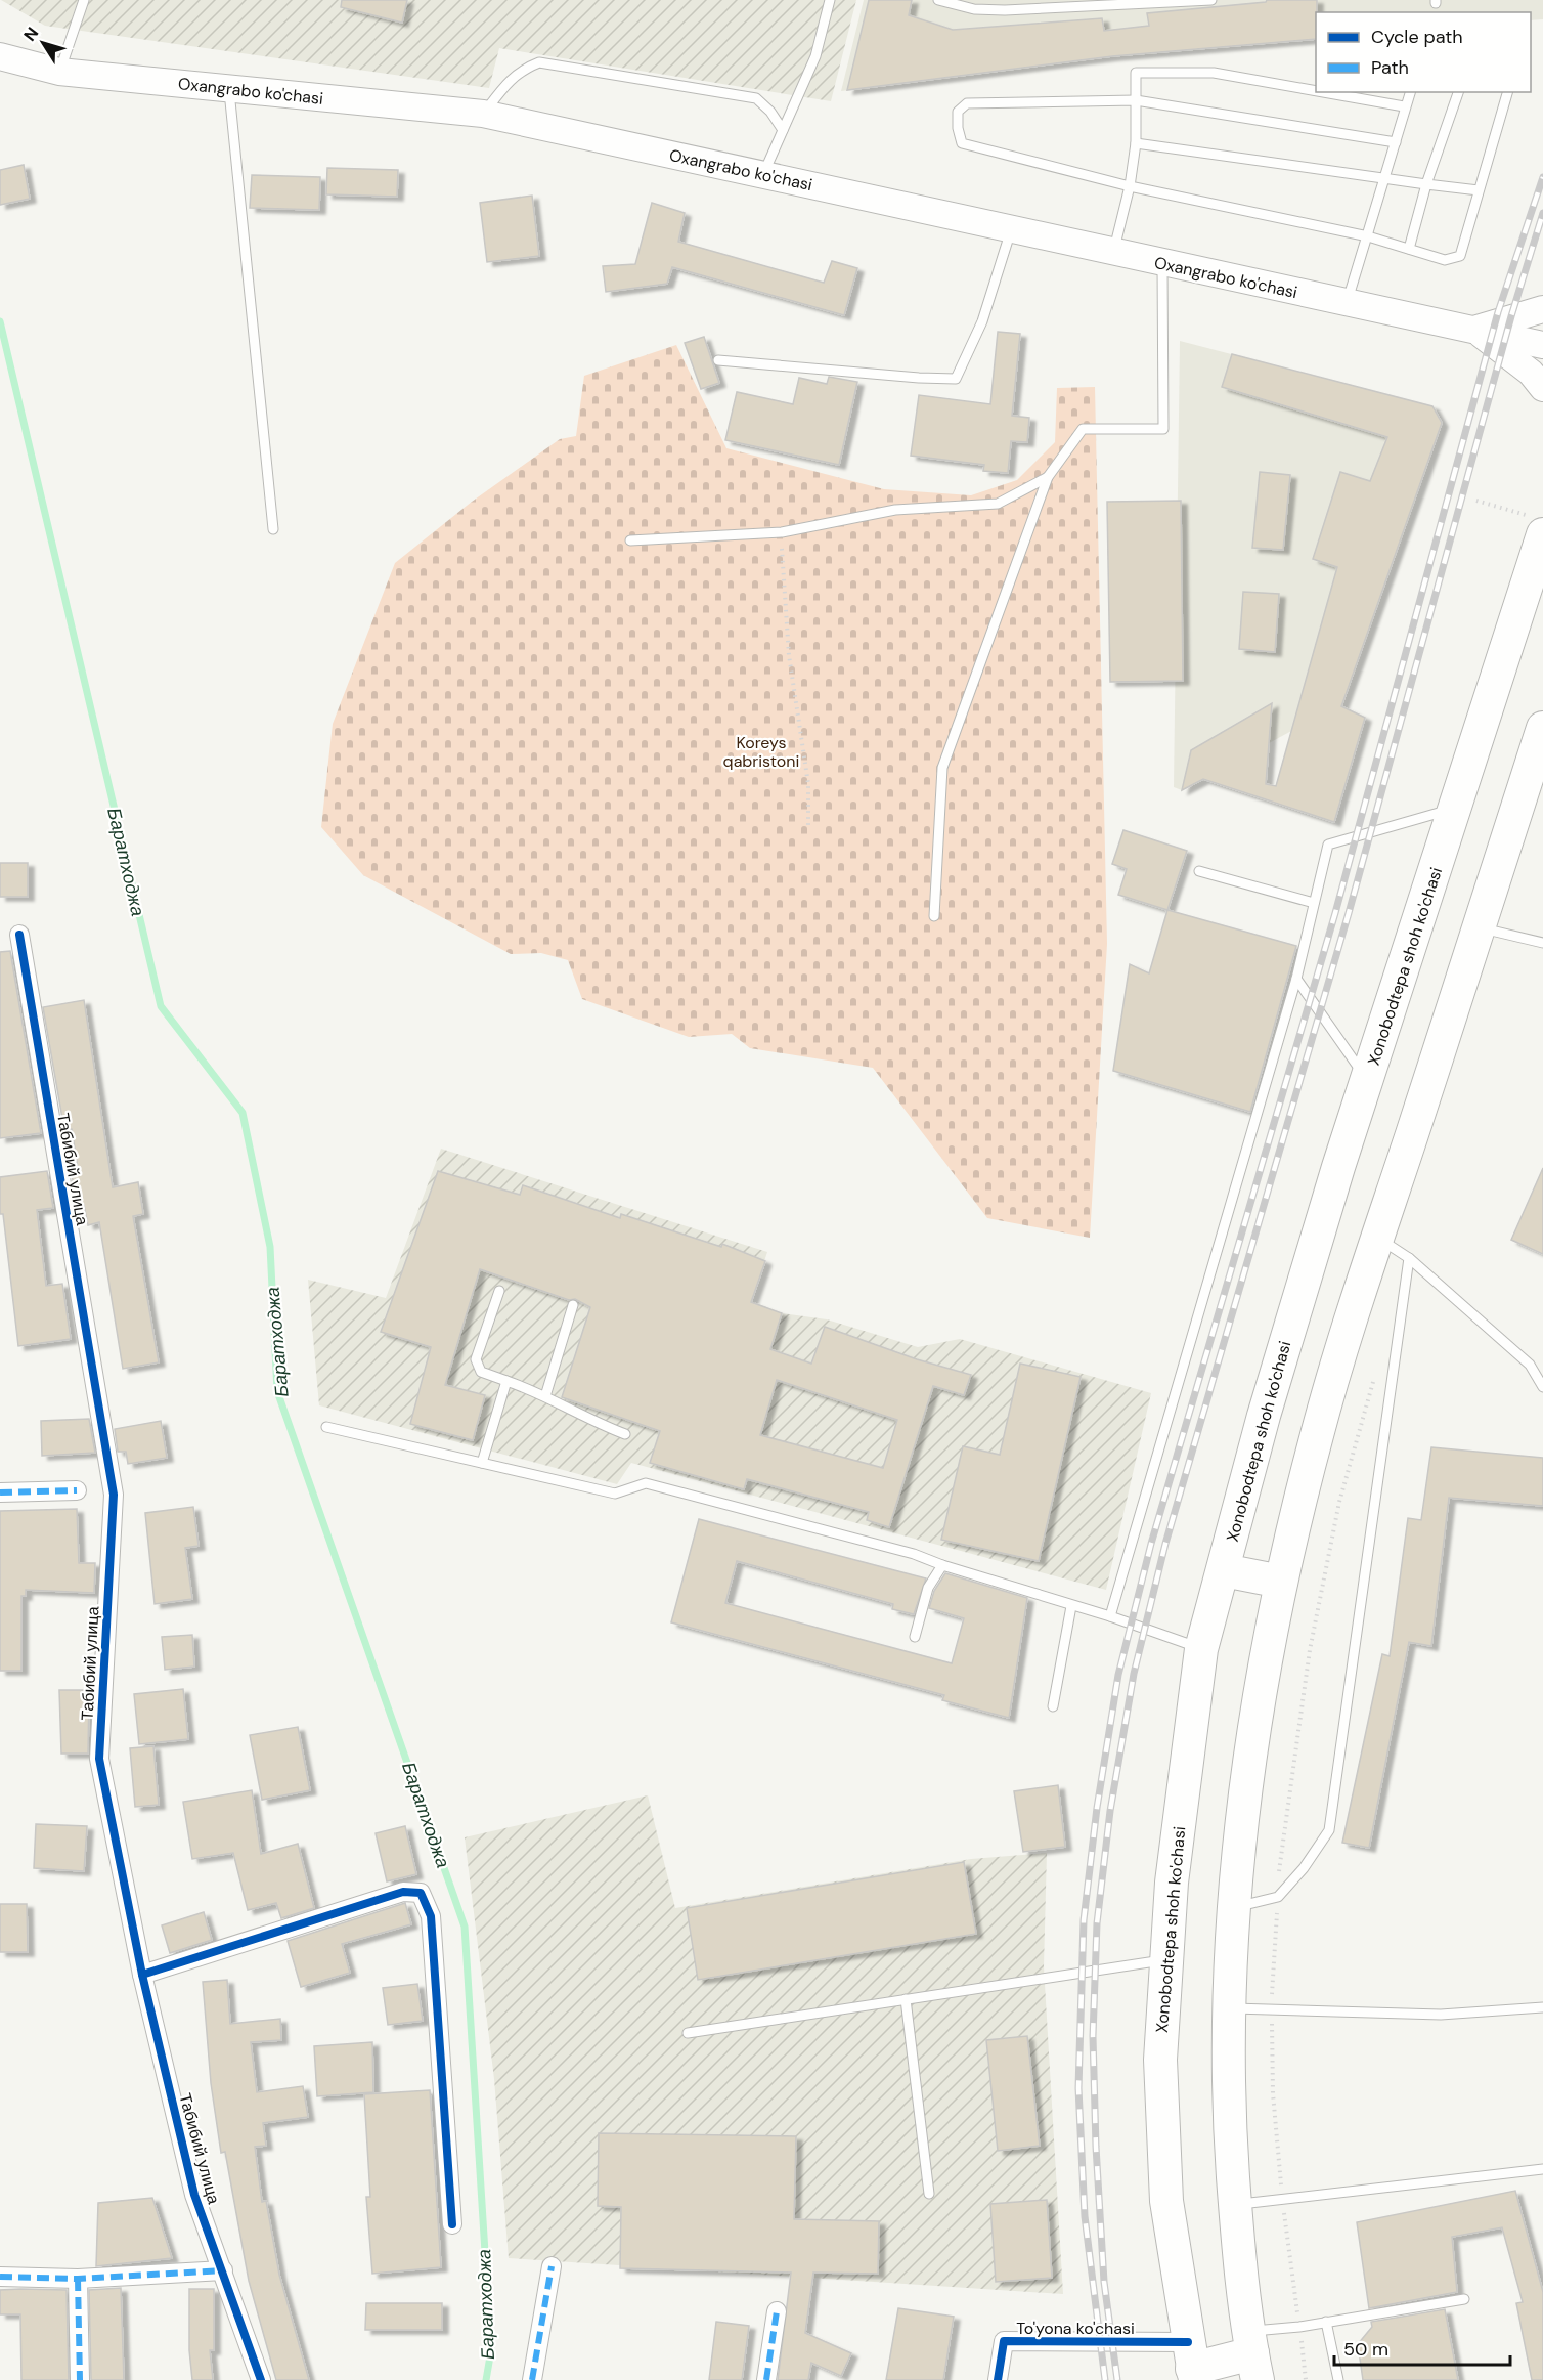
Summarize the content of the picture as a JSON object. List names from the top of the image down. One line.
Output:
{"streets":{"highway":["Xonobodtepa shoh ko'chasi"],"main road":["Oxangrabo ko'chasi"],"street":["Табибий улица","To'yona ko'chasi"]},"crossings":[["Xonobodtepa shoh ko'chasi","To'yona ko'chasi"]],"water":["Баратходжа"],"parks":["Koreys qabristoni"],"legend":["Cycle path","Path"],"scale_bar":"50 m","north":"top left"}
